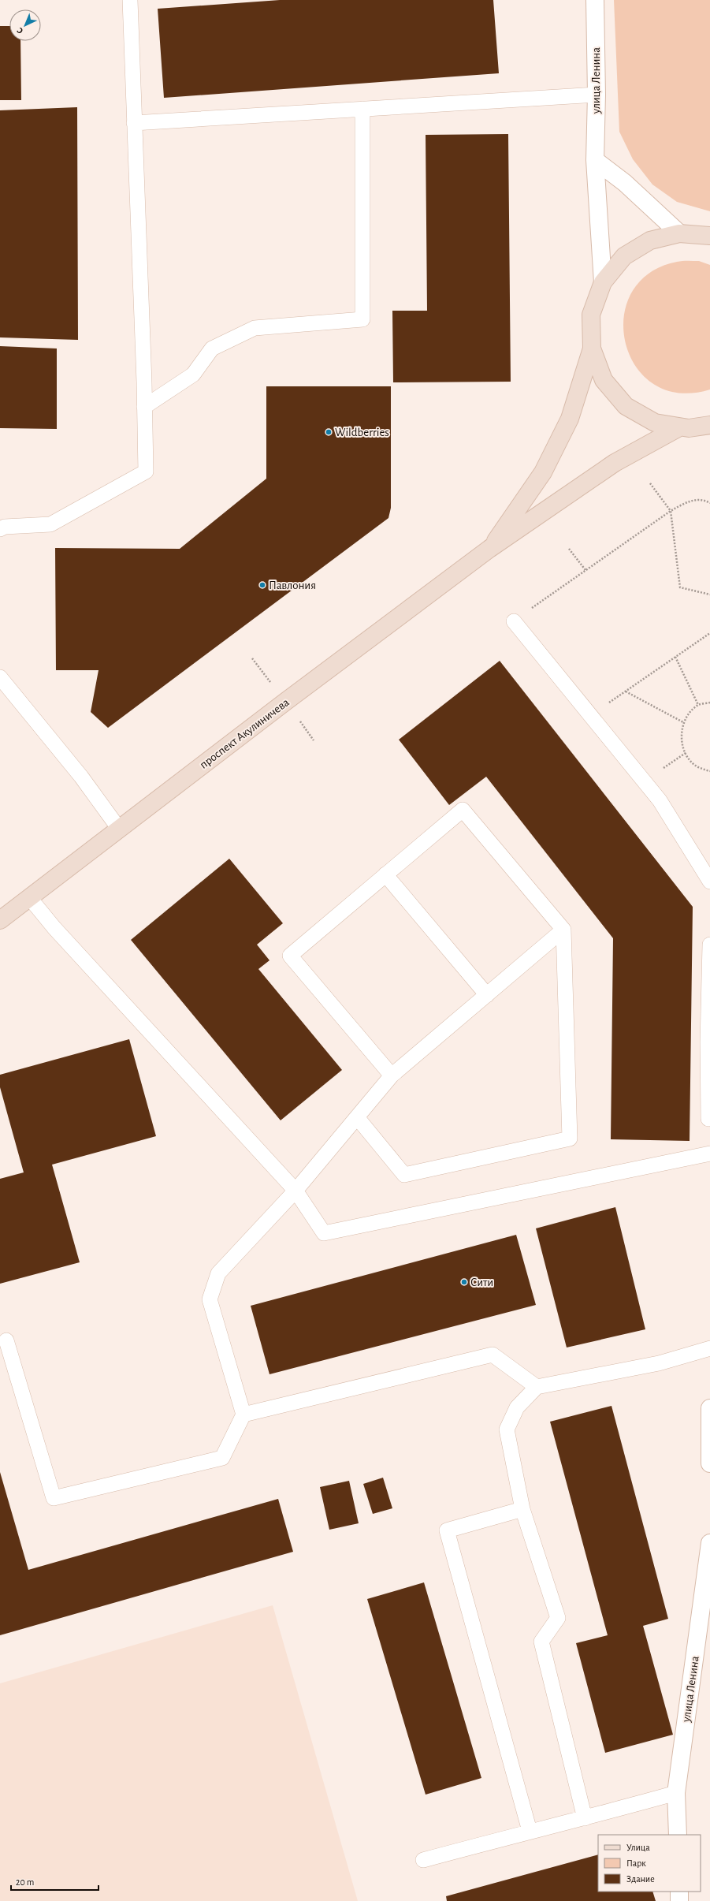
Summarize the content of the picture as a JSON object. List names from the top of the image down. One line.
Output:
{"streets":{"main road":["проспект Акулиничева"],"street":["улица Ленина"]},"places":["Wildberries","Павлония","Сити"],"legend":["Улица","Парк","Здание"],"scale_bar":"20 m","north":"bottom left"}
